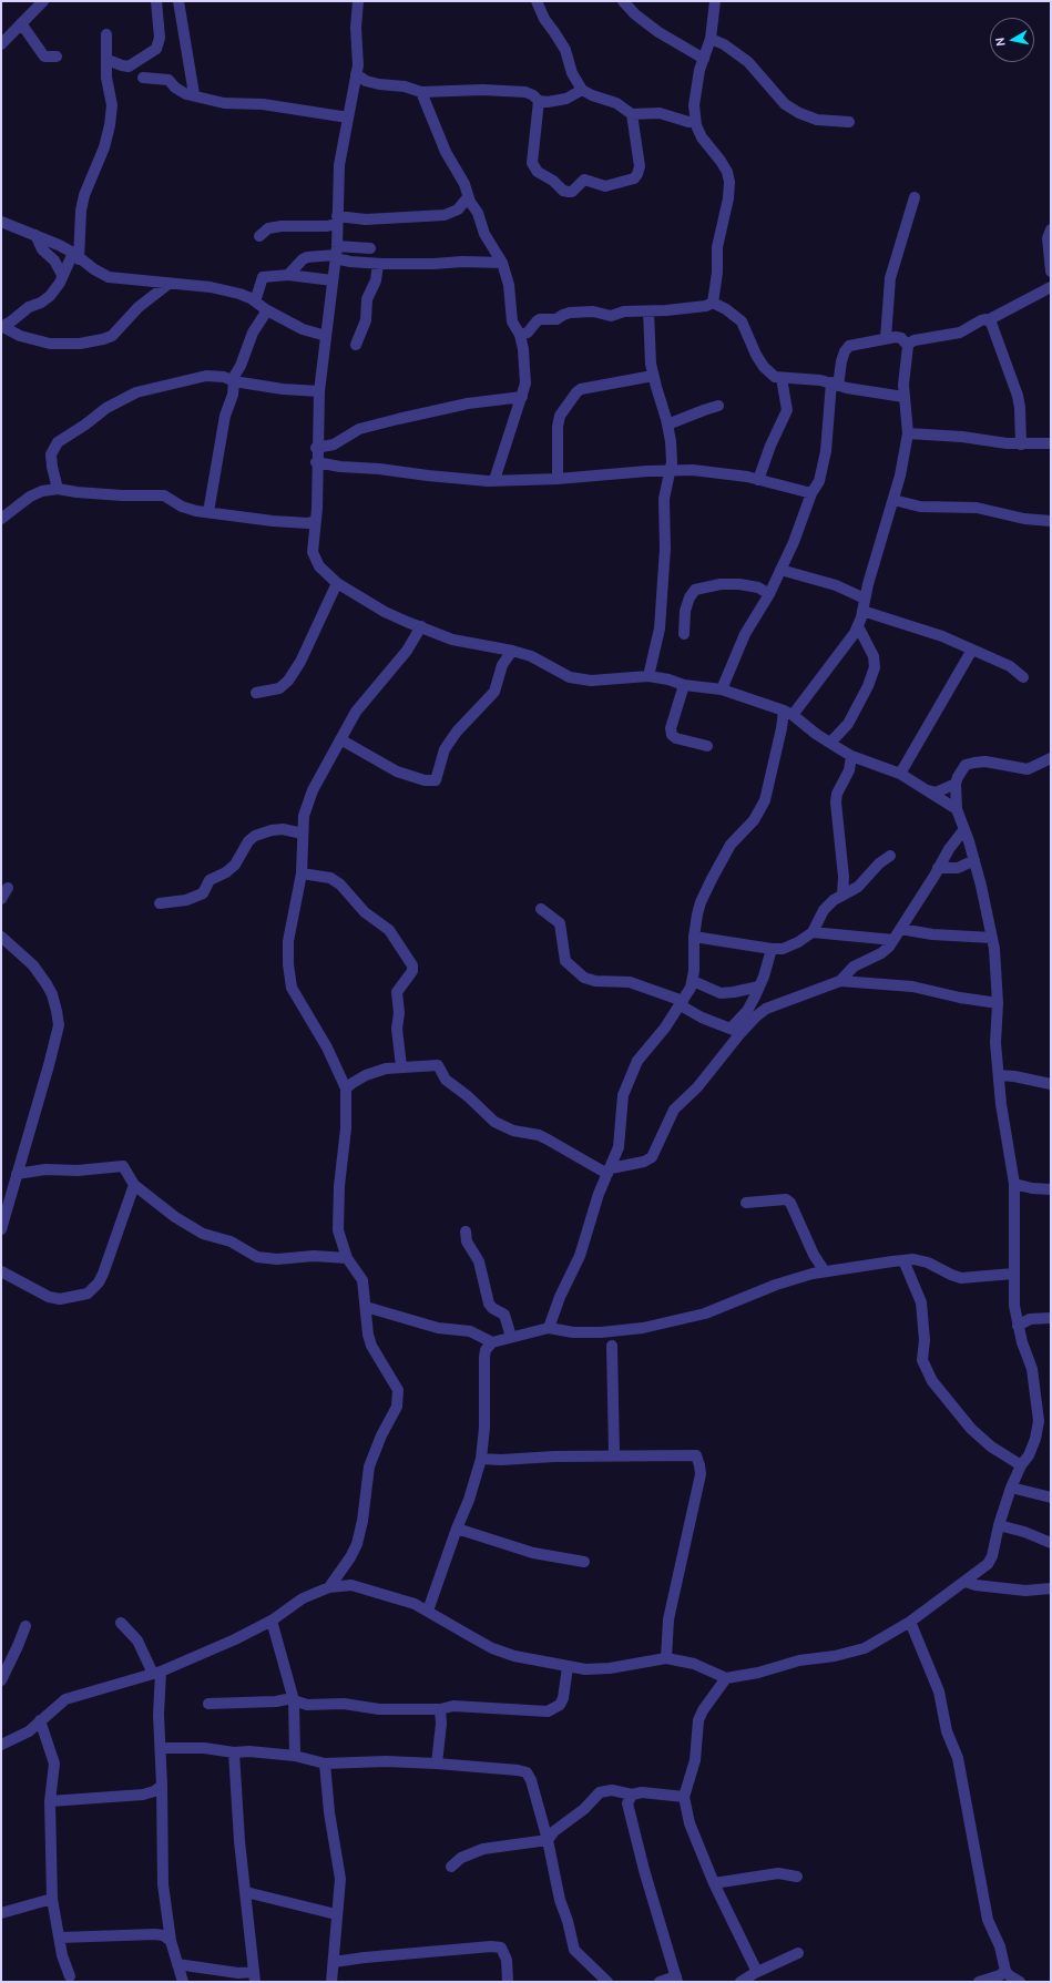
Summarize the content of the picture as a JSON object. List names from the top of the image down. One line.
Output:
{"north":"left"}
